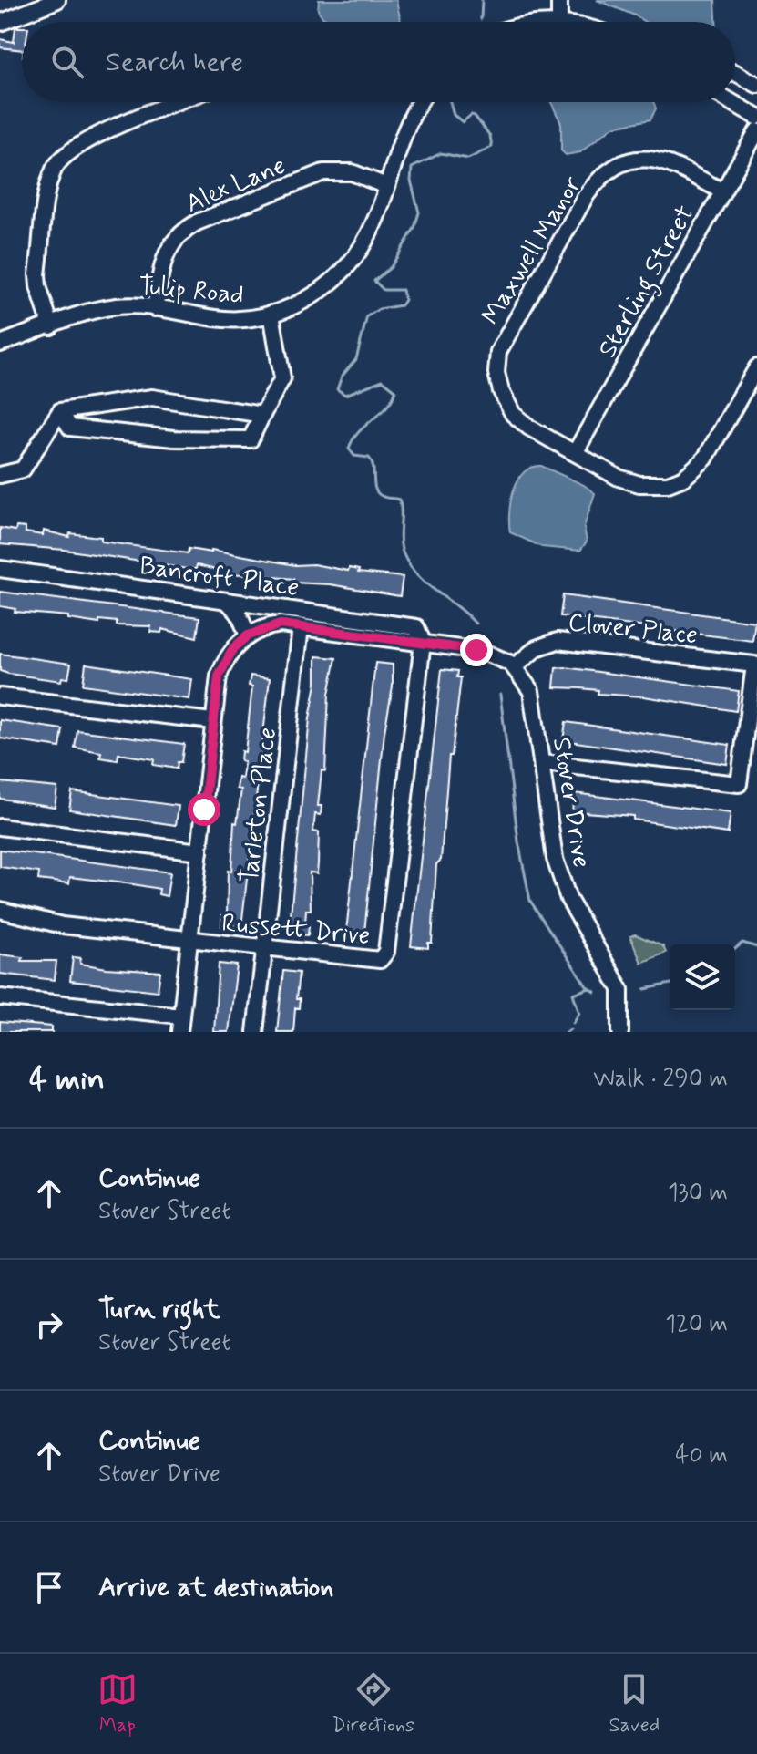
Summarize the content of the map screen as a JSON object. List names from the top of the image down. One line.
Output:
{"streets":{"street":["Alex Lane","Maxwell Manor","Sterling Street","Tulip Road","Bancroft Place","Clover Place","Stover Drive","Tarleton Place","Russett Drive"]},"crossings":[["Alex Lane","Tulip Road"],["Maxwell Manor","Sterling Street"],["Bancroft Place","Russett Drive"],["Clover Place","Stover Drive"],["Tarleton Place","Russett Drive"]],"page":{"search":"Search here","heading":["4 min","Walk · 290 m"],"list":[["Continue","Stover Street","130 m"],["Turn right","Stover Street","120 m"],["Continue","Stover Drive","40 m"],"Arrive at destination"],"nav":["Map","Directions","Saved"]}}
